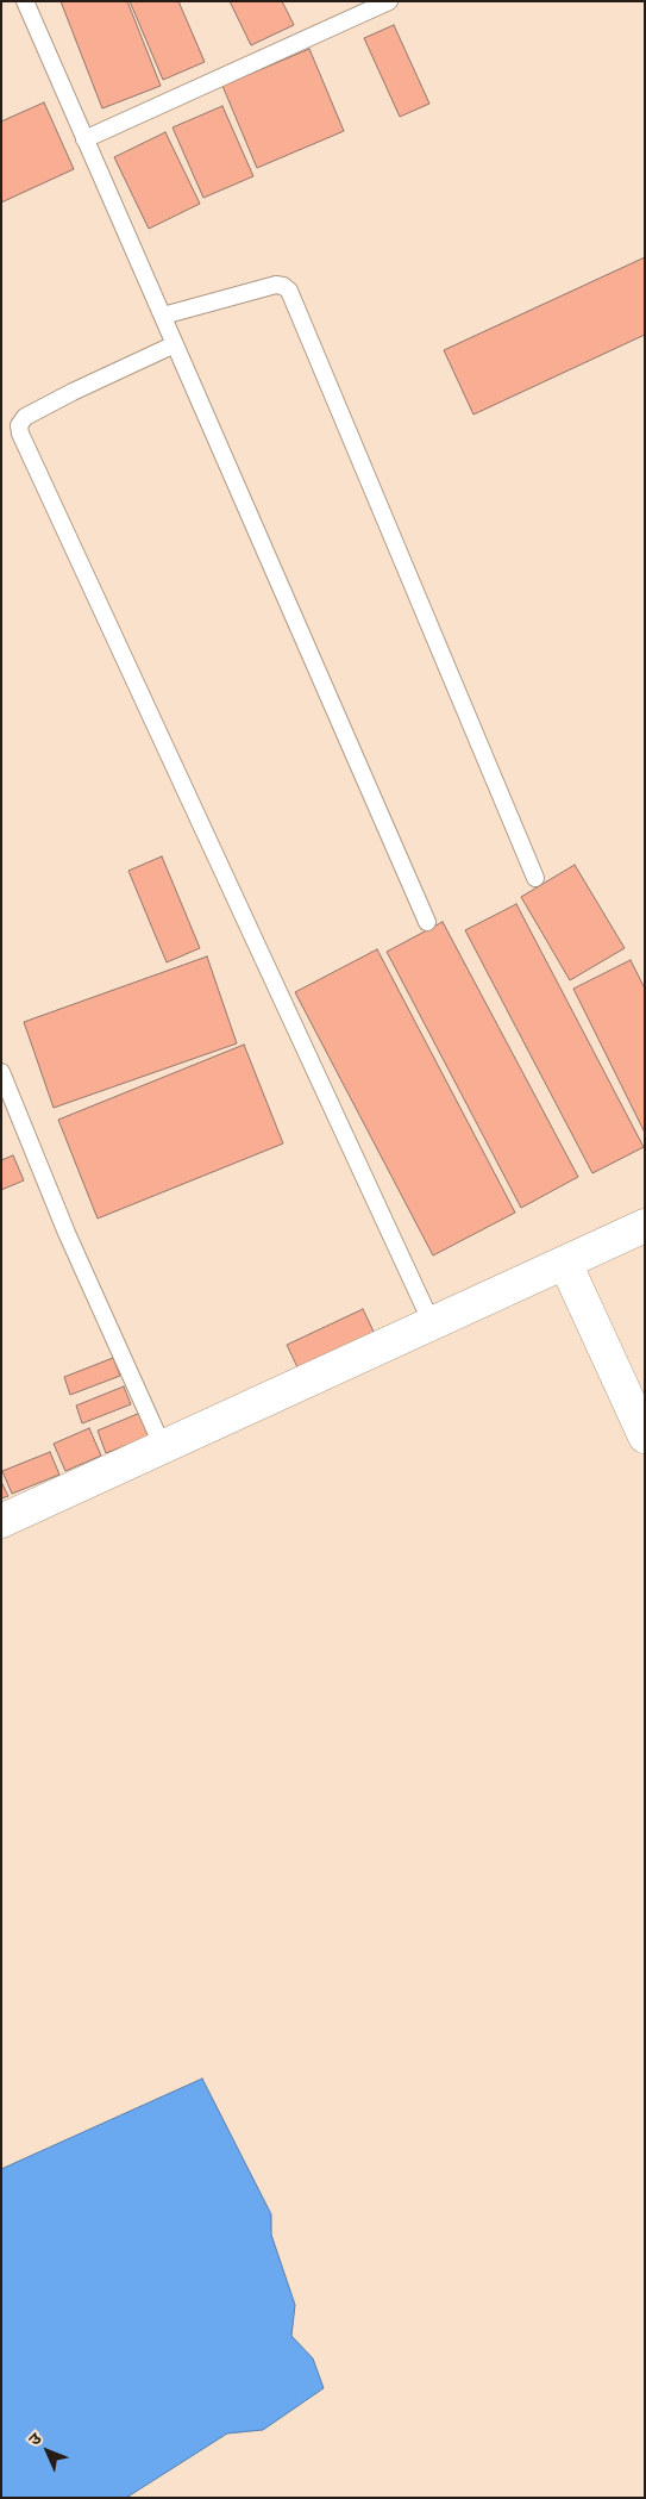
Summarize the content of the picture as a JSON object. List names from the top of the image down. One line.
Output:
{"north":"top left"}
